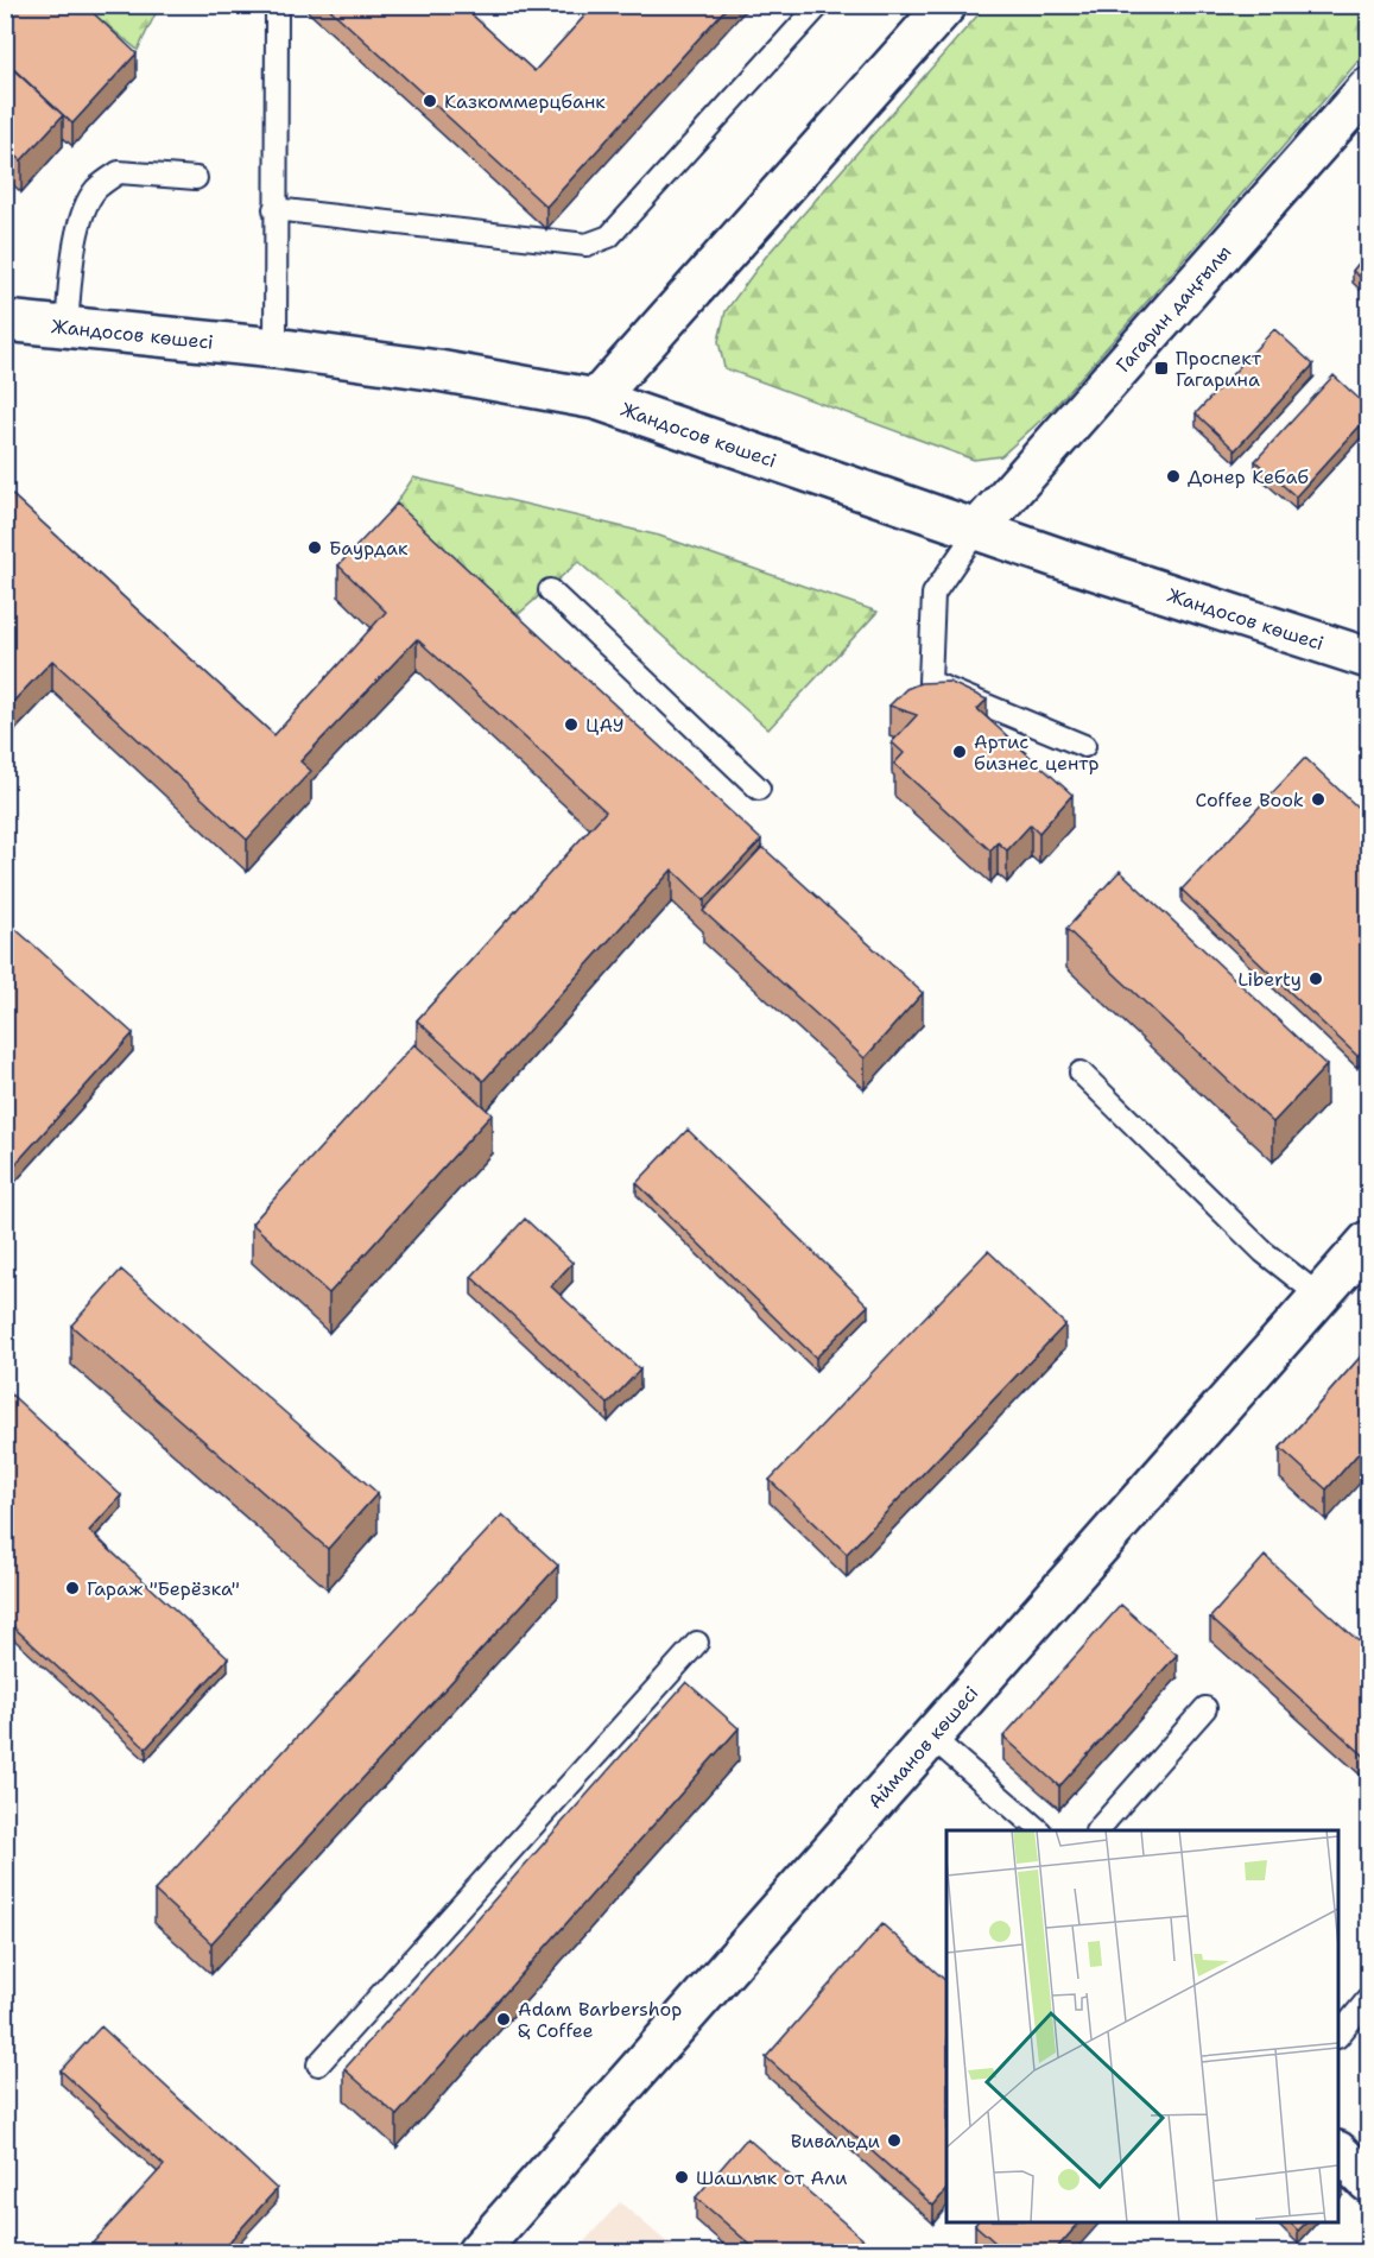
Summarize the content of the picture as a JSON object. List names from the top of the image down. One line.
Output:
{"streets":{"street":["Гагарин даңғылы","Жандосов көшесі","Айманов көшесі"]},"crossings":[["Гагарин даңғылы","Жандосов көшесі"]],"places":{"other":["Казкоммерцбанк","Донер Кебаб","Баурдак","ЦАУ","Артис бизнес центр","Coffee Book","Liberty","Гараж \"Берёзка\"","Adam Barbershop & Coffee","Вивальди","Шашлык от Али"],"transit":["Проспект Гагарина"]}}
